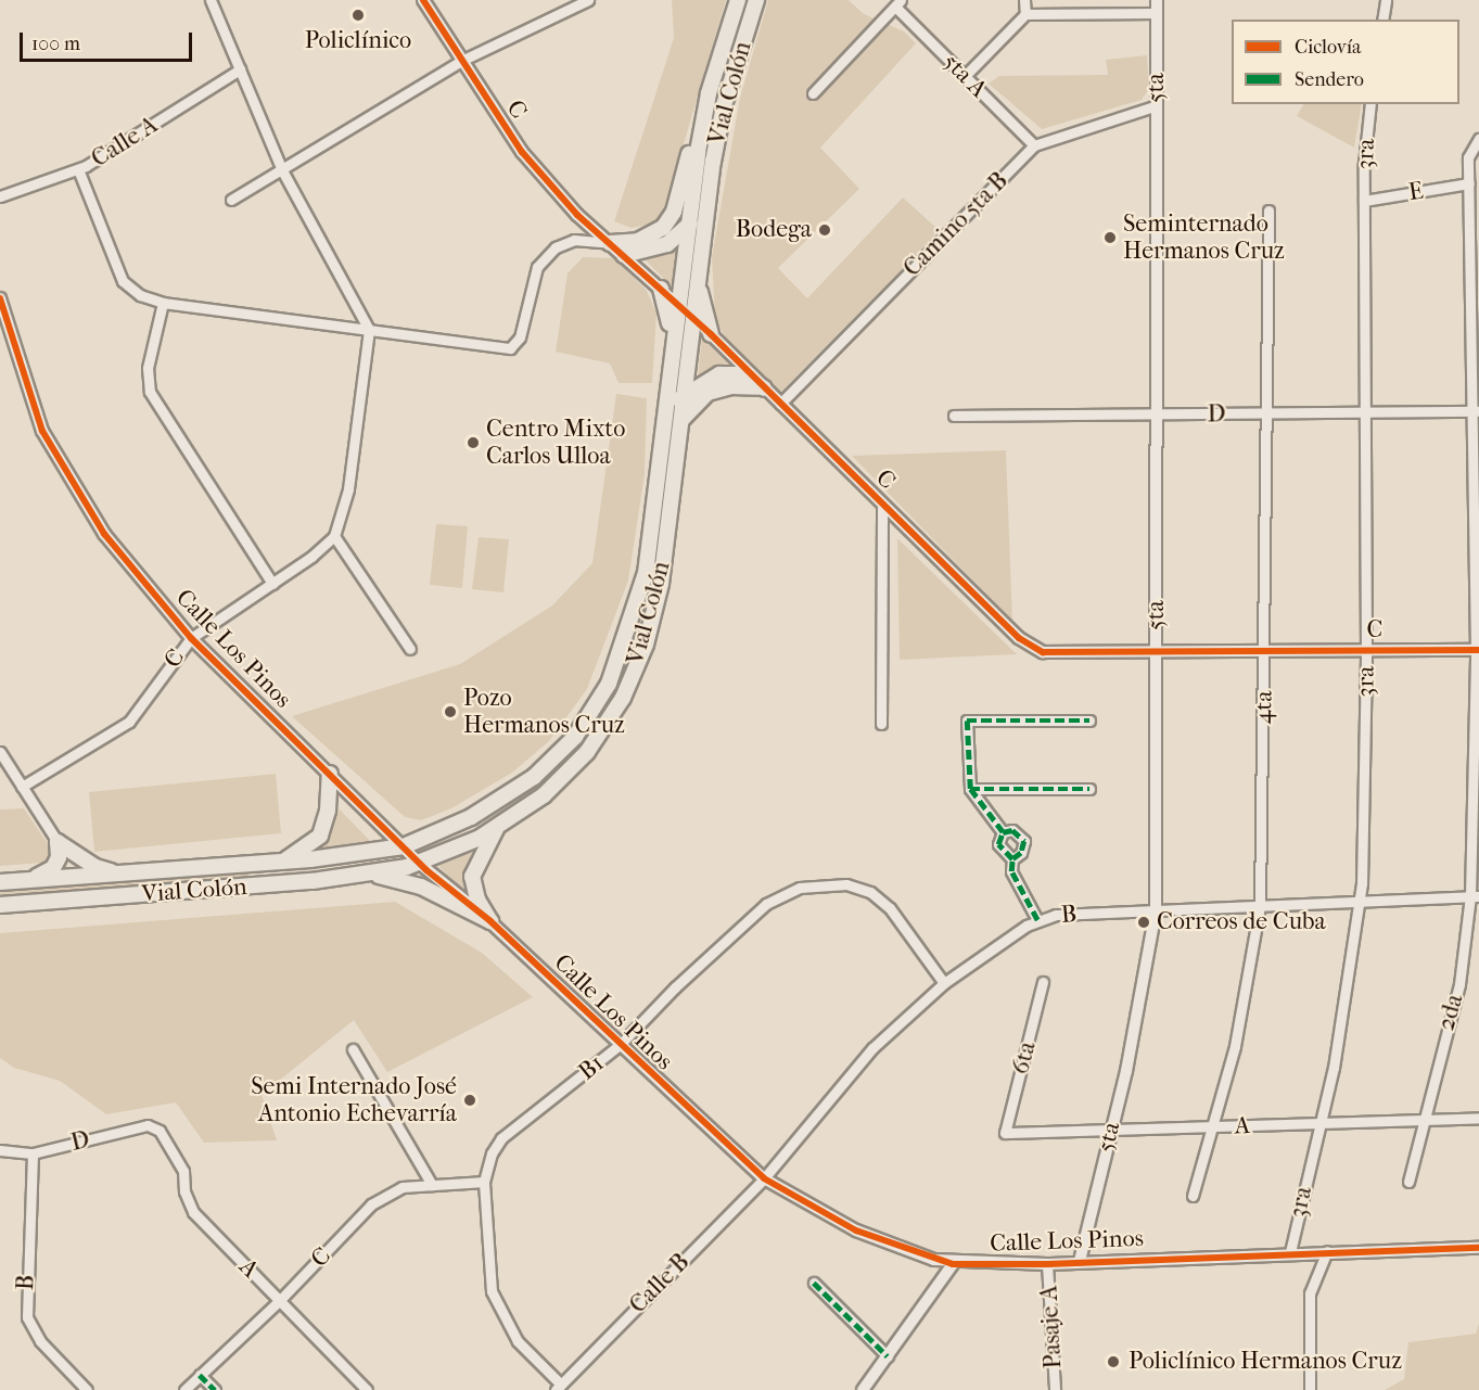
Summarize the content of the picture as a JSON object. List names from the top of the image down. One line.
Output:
{"streets":{"main road":["Vial Colón"],"street":["5ta A","5ta","C","Calle A","3ra","E","Camino 5ta B","D","Calle Los Pinos","4ta","B","2da","6ta","B1","A","Calle B","Pasaje A"]},"crossings":[["5ta A","Camino 5ta B"],["5ta","C"],["5ta","Camino 5ta B"],["5ta","D"],["5ta","Calle Los Pinos"],["5ta","B"],["5ta","A"],["Vial Colón","C"],["Vial Colón","Calle Los Pinos"],["C","3ra"],["C","Camino 5ta B"],["C","Calle Los Pinos"],["C","4ta"],["C","2da"],["C","B1"],["C","A"],["3ra","E"],["3ra","D"],["3ra","Calle Los Pinos"],["3ra","B"],["3ra","A"],["E","2da"],["D","4ta"],["D","B"],["D","2da"],["D","A"],["Calle Los Pinos","B"],["Calle Los Pinos","B1"],["Calle Los Pinos","Calle B"],["Calle Los Pinos","Pasaje A"],["4ta","B"],["4ta","A"],["B","2da"],["B","B1"],["B","Calle B"],["2da","A"],["6ta","A"],["B1","Calle B"]],"places":["Policlínico","Bodega","Seminternado Hermanos Cruz","Centro Mixto Carlos Ulloa","Pozo Hermanos Cruz","Correos de Cuba","Semi Internado José Antonio Echevarría","Policlínico Hermanos Cruz"],"legend":["Ciclovía","Sendero"],"scale_bar":"100 m"}
